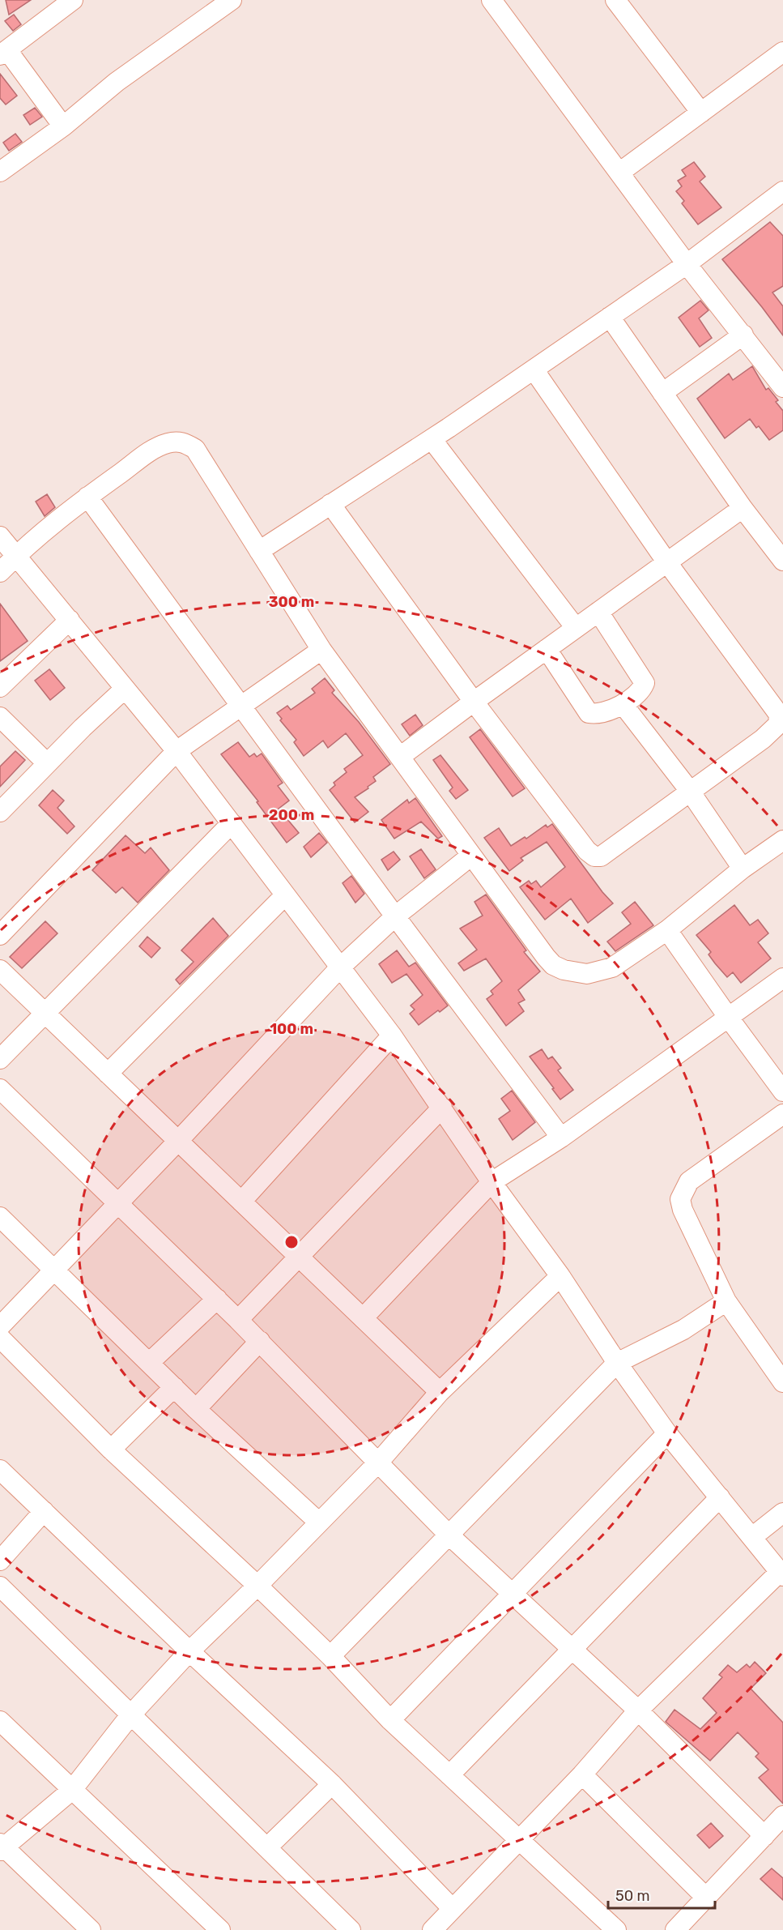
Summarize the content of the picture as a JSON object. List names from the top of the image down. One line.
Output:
{"scale_bar":"50 m","rings":["300 m","200 m","100 m"]}
